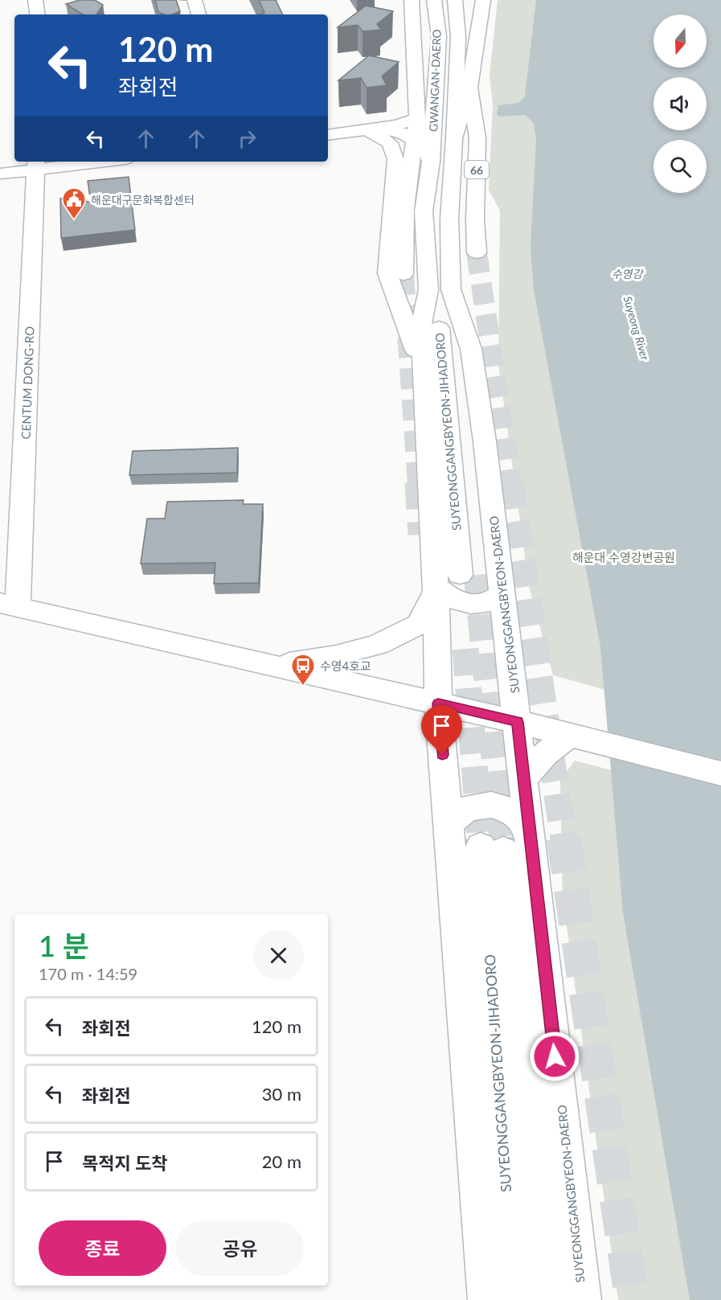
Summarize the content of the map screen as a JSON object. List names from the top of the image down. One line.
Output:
{"streets":{"main road":["GWANGAN-DAERO","66","CENTUM DONG-RO","SUYEONGGANGBYEON-JIHADORO","SUYEONGGANGBYEON-DAERO"]},"crossings":[["GWANGAN-DAERO","SUYEONGGANGBYEON-DAERO"],["66","SUYEONGGANGBYEON-DAERO"],["SUYEONGGANGBYEON-JIHADORO","SUYEONGGANGBYEON-DAERO"]],"water":["수영강","Suyeong River"],"parks":["해운대 수영강변공원"],"places":{"public building":["해운대구문화복합센터"],"bus stop":["수영4호교"]},"north":"bottom","page":{"turn":["120 m","좌회전"],"heading":["1 분","170 m · 14:59"],"list":[{"name":"좌회전","value":"120 m"},{"name":"좌회전","value":"30 m"},{"name":"목적지 도착","value":"20 m"}],"buttons":["종료","공유"]}}
